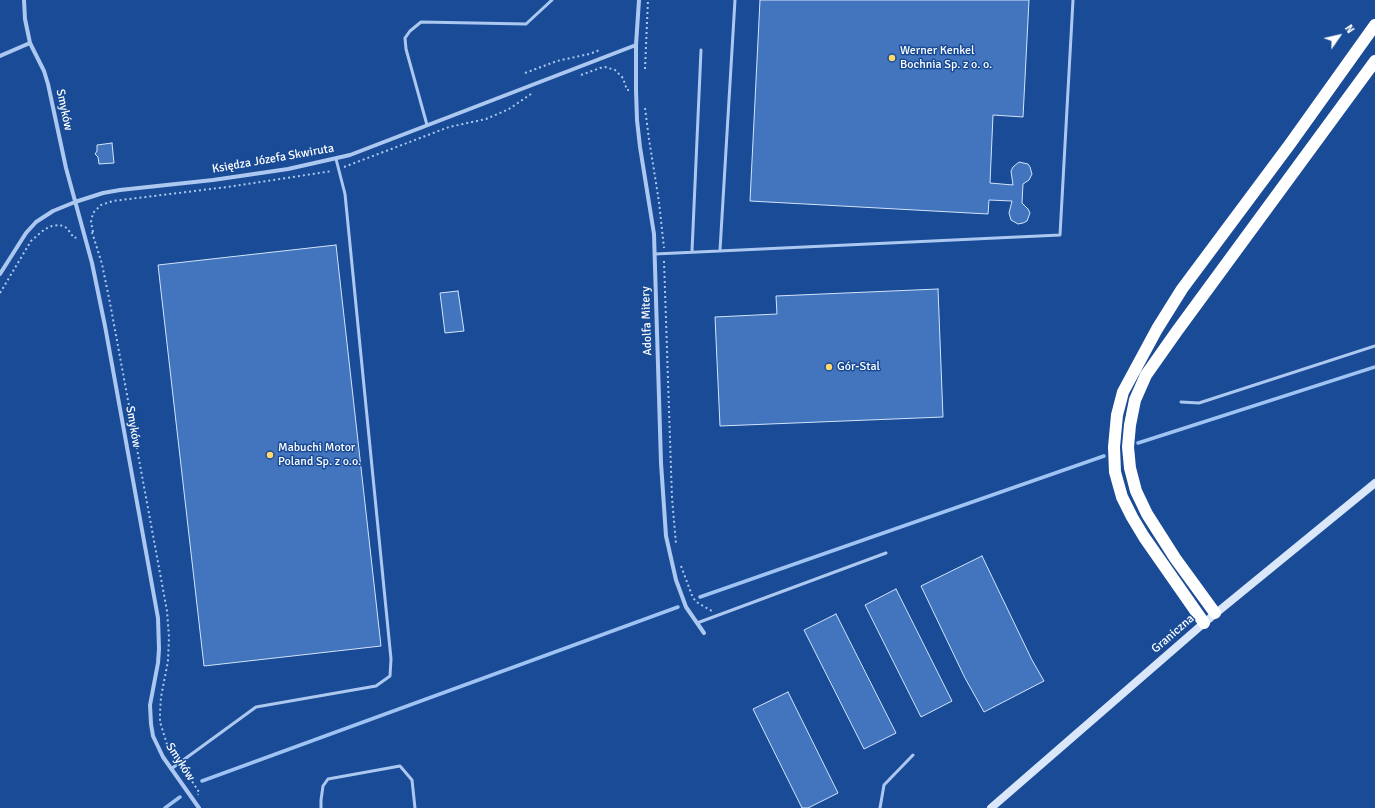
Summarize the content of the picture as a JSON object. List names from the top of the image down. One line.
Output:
{"streets":{"main road":["Graniczna"],"street":["Smyków","Księdza Józefa Skwiruta","Adolfa Mitery"]},"crossings":[["Smyków","Księdza Józefa Skwiruta"],["Księdza Józefa Skwiruta","Adolfa Mitery"]],"places":["Werner Kenkel Bochnia Sp. z o. o.","Gór-Stal","Mabuchi Motor Poland Sp. z o.o."],"north":"top right"}
